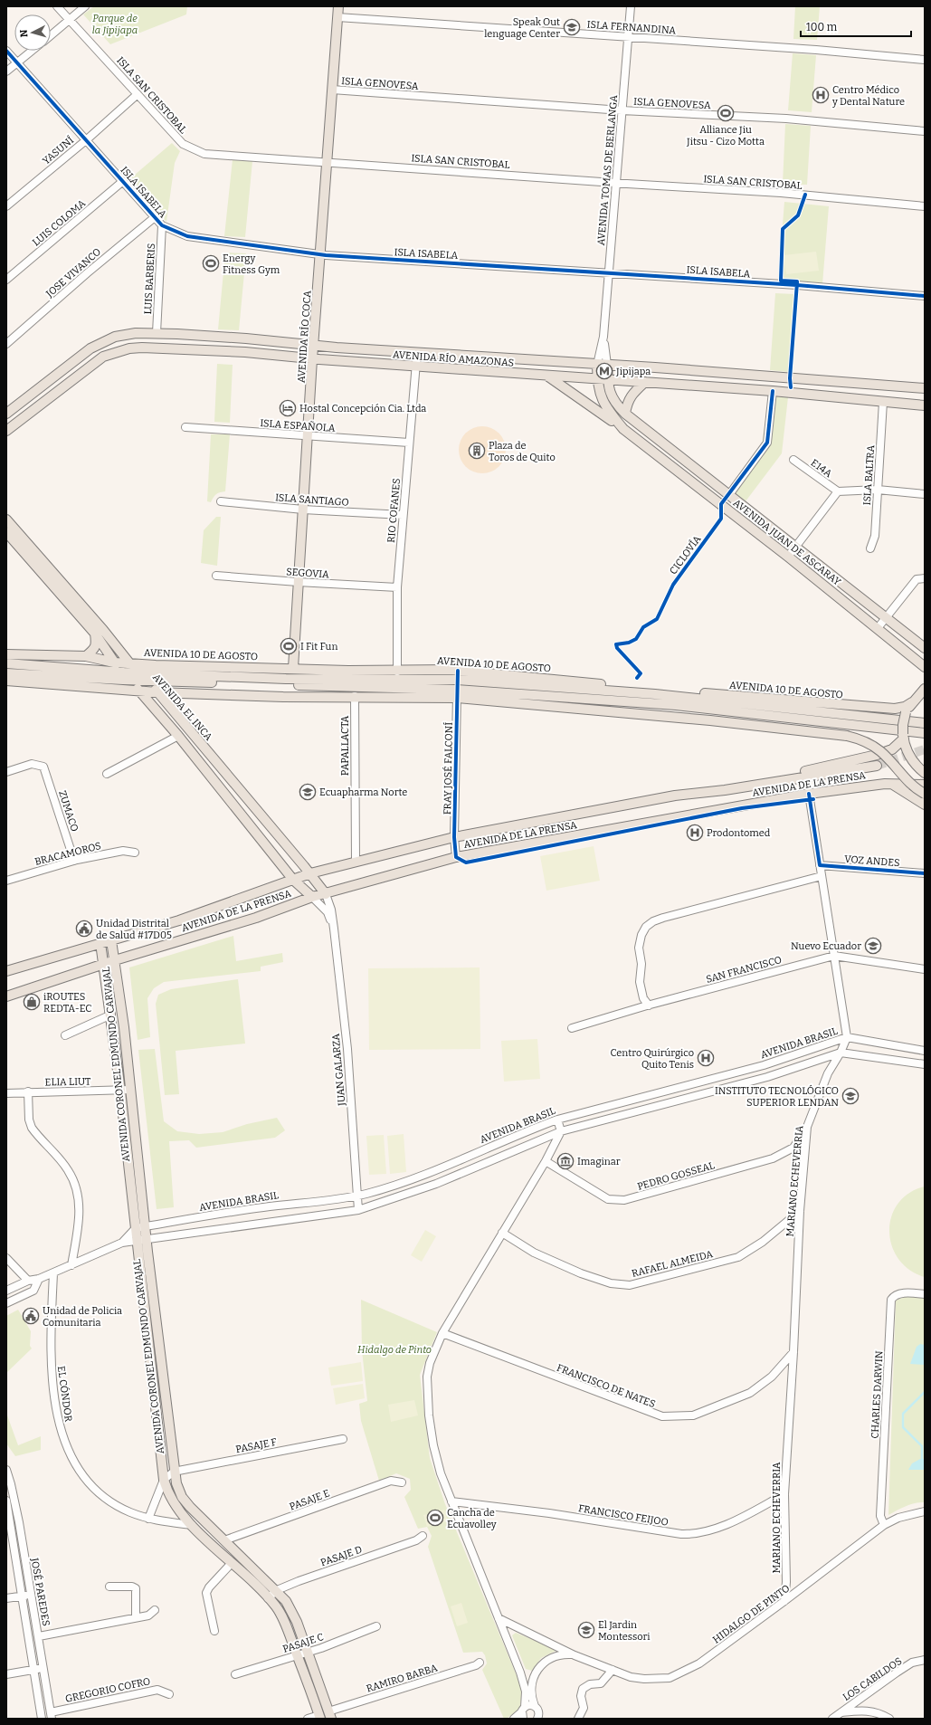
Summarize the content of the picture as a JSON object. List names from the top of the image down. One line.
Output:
{"streets":{"main road":["AVENIDA RÍO COCA","AVENIDA RÍO AMAZONAS","AVENIDA JUAN DE ASCARAY","AVENIDA 10 DE AGOSTO","AVENIDA EL INCA","AVENIDA DE LA PRENSA","AVENIDA CORONEL EDMUNDO CARVAJAL"],"street":["ISLA FERNANDINA","ISLA GENOVESA","ISLA SAN CRISTOBAL","YASUNÍ","AVENIDA TOMAS DE BERLANGA","ISLA ISABELA","LUIS COLOMA","JOSE VIVANCO","LUIS BARBERIS","ISLA ESPAÑOLA","E14A","ISLA BALTRA","ISLA SANTIAGO","RIO COFANES","SEGOVIA","PAPALLACTA","FRAY JOSÉ FALCONÍ","ZUMACO","BRACAMOROS","VOZ ANDES","SAN FRANCISCO","AVENIDA BRASIL","JUAN GALARZA","ELIA LIUT","PEDRO GOSSEAL","MARIANO ECHEVERRIA","RAFAEL ALMEIDA","FRANCISCO DE NATES","EL CÓNDOR","CHARLES DARWIN","PASAJE F","PASAJE E","FRANCISCO FEIJOO","PASAJE D","JOSÉ PAREDES","HIDALGO DE PINTO","PASAJE C","RAMIRO BARBA","LOS CABILDOS","GREGORIO COFRO"],"cycle path":["CICLOVÍA"]},"crossings":[["ISLA FERNANDINA","AVENIDA TOMAS DE BERLANGA"],["ISLA FERNANDINA","AVENIDA RÍO COCA"],["ISLA GENOVESA","AVENIDA TOMAS DE BERLANGA"],["ISLA GENOVESA","AVENIDA RÍO COCA"],["ISLA SAN CRISTOBAL","YASUNÍ"],["ISLA SAN CRISTOBAL","AVENIDA TOMAS DE BERLANGA"],["ISLA SAN CRISTOBAL","AVENIDA RÍO COCA"],["YASUNÍ","ISLA ISABELA"],["AVENIDA TOMAS DE BERLANGA","ISLA ISABELA"],["AVENIDA TOMAS DE BERLANGA","AVENIDA RÍO AMAZONAS"],["AVENIDA TOMAS DE BERLANGA","AVENIDA JUAN DE ASCARAY"],["ISLA ISABELA","LUIS COLOMA"],["ISLA ISABELA","JOSE VIVANCO"],["ISLA ISABELA","LUIS BARBERIS"],["ISLA ISABELA","AVENIDA RÍO COCA"],["LUIS BARBERIS","AVENIDA RÍO AMAZONAS"],["AVENIDA RÍO COCA","AVENIDA RÍO AMAZONAS"],["AVENIDA RÍO COCA","ISLA ESPAÑOLA"],["AVENIDA RÍO COCA","ISLA SANTIAGO"],["AVENIDA RÍO COCA","SEGOVIA"],["AVENIDA RÍO COCA","AVENIDA 10 DE AGOSTO"],["AVENIDA RÍO AMAZONAS","ISLA BALTRA"],["AVENIDA RÍO AMAZONAS","RIO COFANES"],["AVENIDA RÍO AMAZONAS","AVENIDA JUAN DE ASCARAY"],["ISLA ESPAÑOLA","RIO COFANES"],["ISLA SANTIAGO","RIO COFANES"],["RIO COFANES","SEGOVIA"],["RIO COFANES","AVENIDA 10 DE AGOSTO"],["AVENIDA 10 DE AGOSTO","AVENIDA EL INCA"],["AVENIDA 10 DE AGOSTO","PAPALLACTA"],["AVENIDA 10 DE AGOSTO","FRAY JOSÉ FALCONÍ"],["AVENIDA 10 DE AGOSTO","AVENIDA DE LA PRENSA"],["AVENIDA EL INCA","AVENIDA DE LA PRENSA"],["AVENIDA EL INCA","JUAN GALARZA"],["PAPALLACTA","AVENIDA DE LA PRENSA"],["FRAY JOSÉ FALCONÍ","AVENIDA DE LA PRENSA"],["AVENIDA DE LA PRENSA","AVENIDA CORONEL EDMUNDO CARVAJAL"],["AVENIDA DE LA PRENSA","JUAN GALARZA"],["ZUMACO","BRACAMOROS"],["AVENIDA BRASIL","AVENIDA CORONEL EDMUNDO CARVAJAL"],["AVENIDA BRASIL","JUAN GALARZA"],["AVENIDA BRASIL","MARIANO ECHEVERRIA"],["AVENIDA CORONEL EDMUNDO CARVAJAL","ELIA LIUT"],["AVENIDA CORONEL EDMUNDO CARVAJAL","EL CÓNDOR"],["AVENIDA CORONEL EDMUNDO CARVAJAL","PASAJE F"],["AVENIDA CORONEL EDMUNDO CARVAJAL","PASAJE E"],["AVENIDA CORONEL EDMUNDO CARVAJAL","PASAJE D"],["AVENIDA CORONEL EDMUNDO CARVAJAL","PASAJE C"],["AVENIDA CORONEL EDMUNDO CARVAJAL","RAMIRO BARBA"],["PEDRO GOSSEAL","MARIANO ECHEVERRIA"],["MARIANO ECHEVERRIA","RAFAEL ALMEIDA"],["MARIANO ECHEVERRIA","FRANCISCO DE NATES"],["MARIANO ECHEVERRIA","FRANCISCO FEIJOO"],["MARIANO ECHEVERRIA","HIDALGO DE PINTO"],["CHARLES DARWIN","HIDALGO DE PINTO"],["JOSÉ PAREDES","GREGORIO COFRO"]],"parks":["Parque de la Jipijapa","Hidalgo de Pinto"],"places":{"school or university":["Speak Out lenguage Center","Ecuapharma Norte","Nuevo Ecuador","INSTITUTO TECNOLÓGICO SUPERIOR LENDAN","El Jardin Montessori"],"hospital":["Centro Médico y Dental Nature","Prodontomed","Centro Quirúrgico Quito Tenis"],"sports":["Alliance Jiu Jitsu - Cizo Motta","Energy Fitness Gym","I Fit Fun","Cancha de Ecuavolley"],"metro station":["Jipijapa"],"hotel":["Hostal Concepción Cia. Ltda"],"building":["Plaza de Toros de Quito"],"public building":["Unidad Distrital de Salud #17D05","Unidad de Policia Comunitaria"],"shop":["iROUTES REDTA-EC"],"museum":["Imaginar"]},"scale_bar":"100 m","north":"left"}
